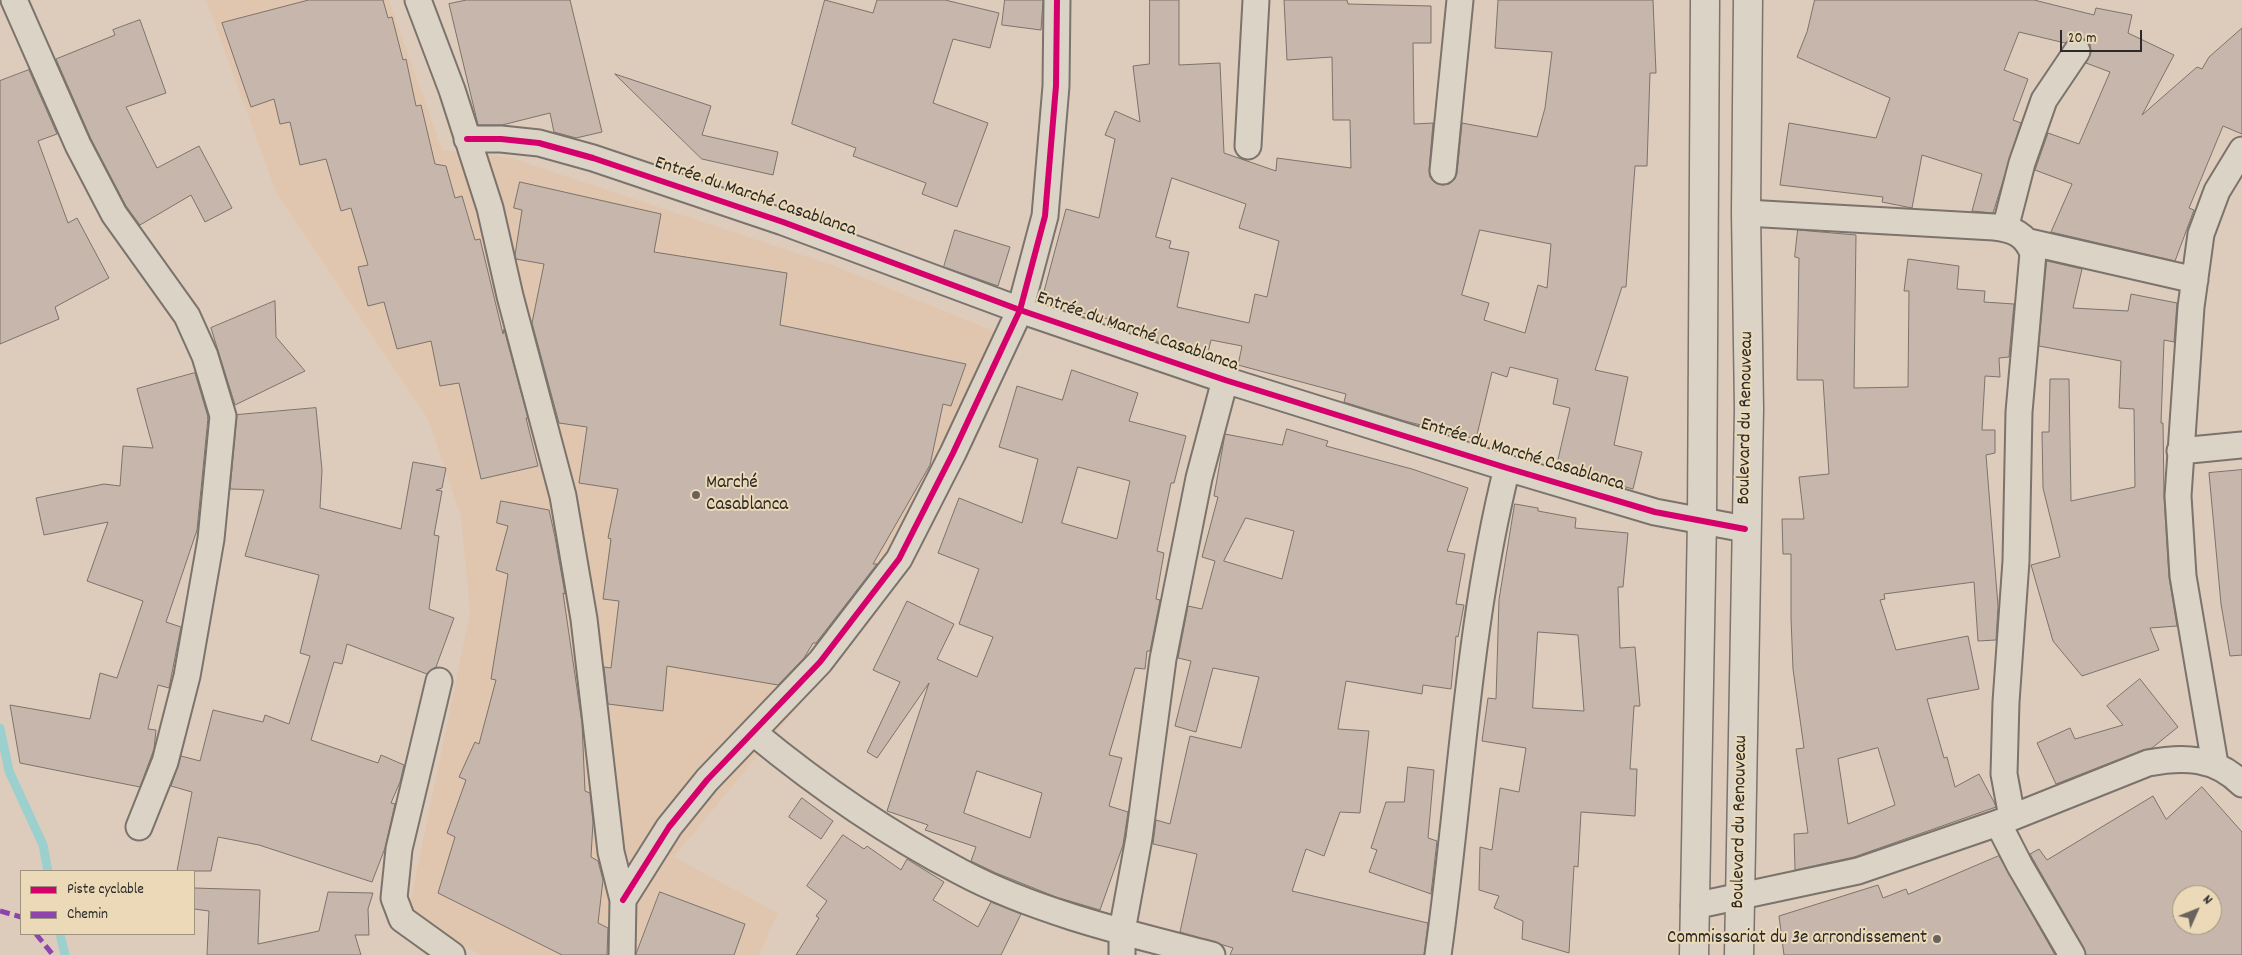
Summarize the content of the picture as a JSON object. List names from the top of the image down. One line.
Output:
{"streets":{"highway":["Boulevard du Renouveau"],"street":["Entrée du Marché Casablanca"]},"crossings":[["Entrée du Marché Casablanca","Boulevard du Renouveau"]],"places":["Marché Casablanca","Commissariat du 3e arrondissement"],"legend":["Piste cyclable","Chemin"],"scale_bar":"20 m","north":"top right"}
